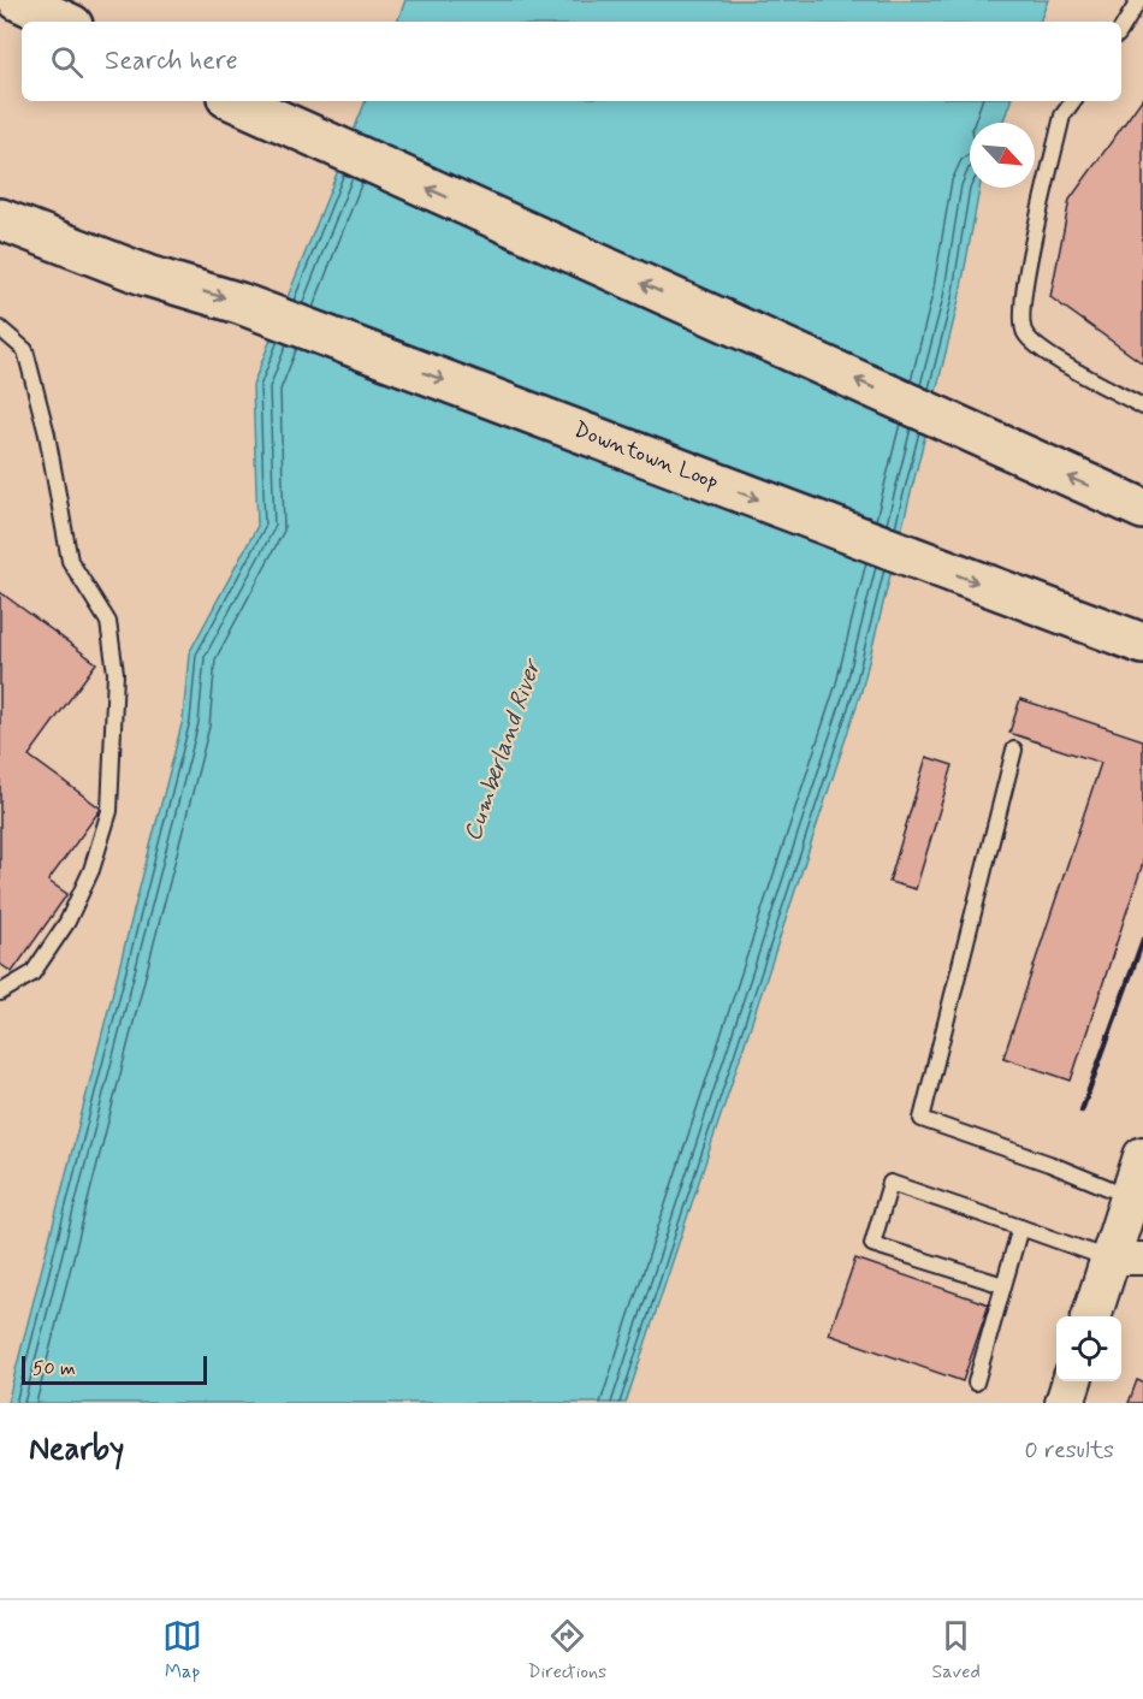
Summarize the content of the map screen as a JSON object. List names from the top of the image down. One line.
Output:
{"streets":{"highway":["Downtown Loop"]},"water":["Cumberland River"],"scale_bar":"50 m","north":"bottom right","page":{"search":"Search here","scale":"50 m","heading":["Nearby","0 results"],"nav":["Map","Directions","Saved"]}}
